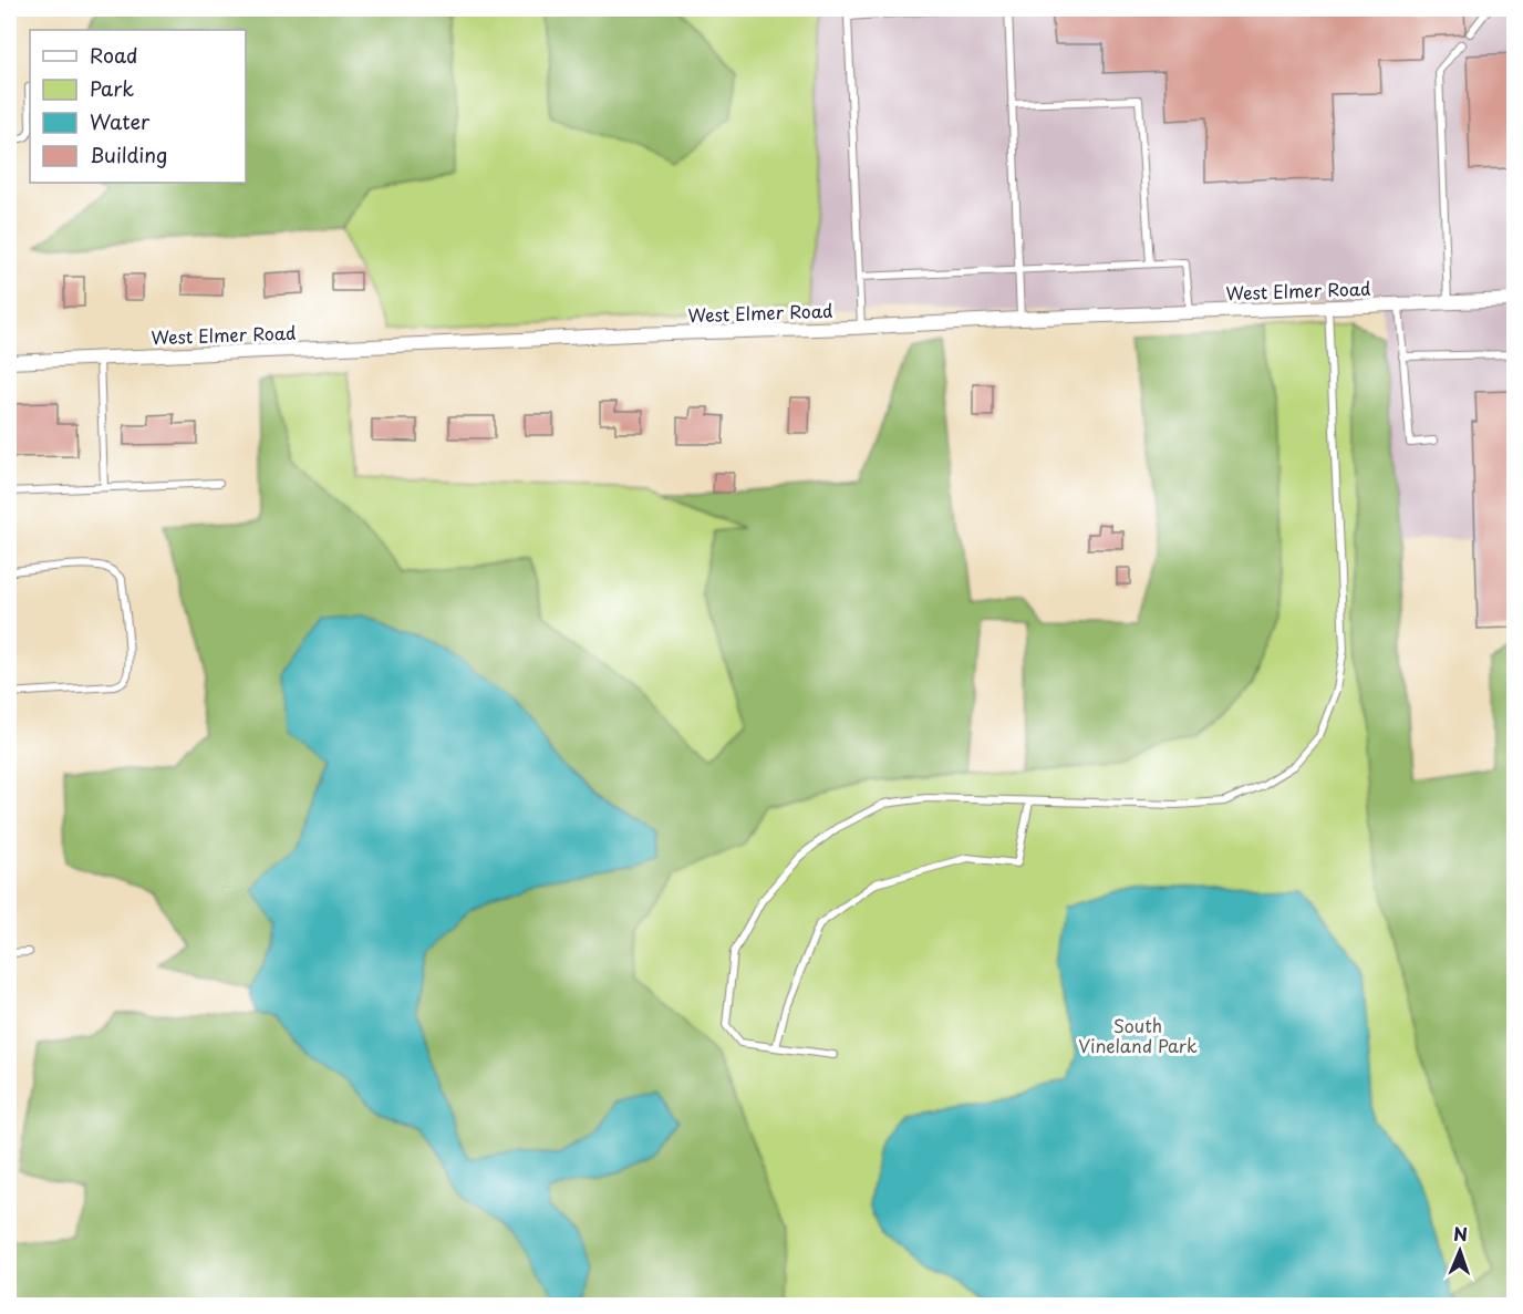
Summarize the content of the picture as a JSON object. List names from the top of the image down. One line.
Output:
{"streets":{"street":["West Elmer Road"]},"parks":["South Vineland Park"],"legend":["Road","Park","Water","Building"],"north":"top"}
